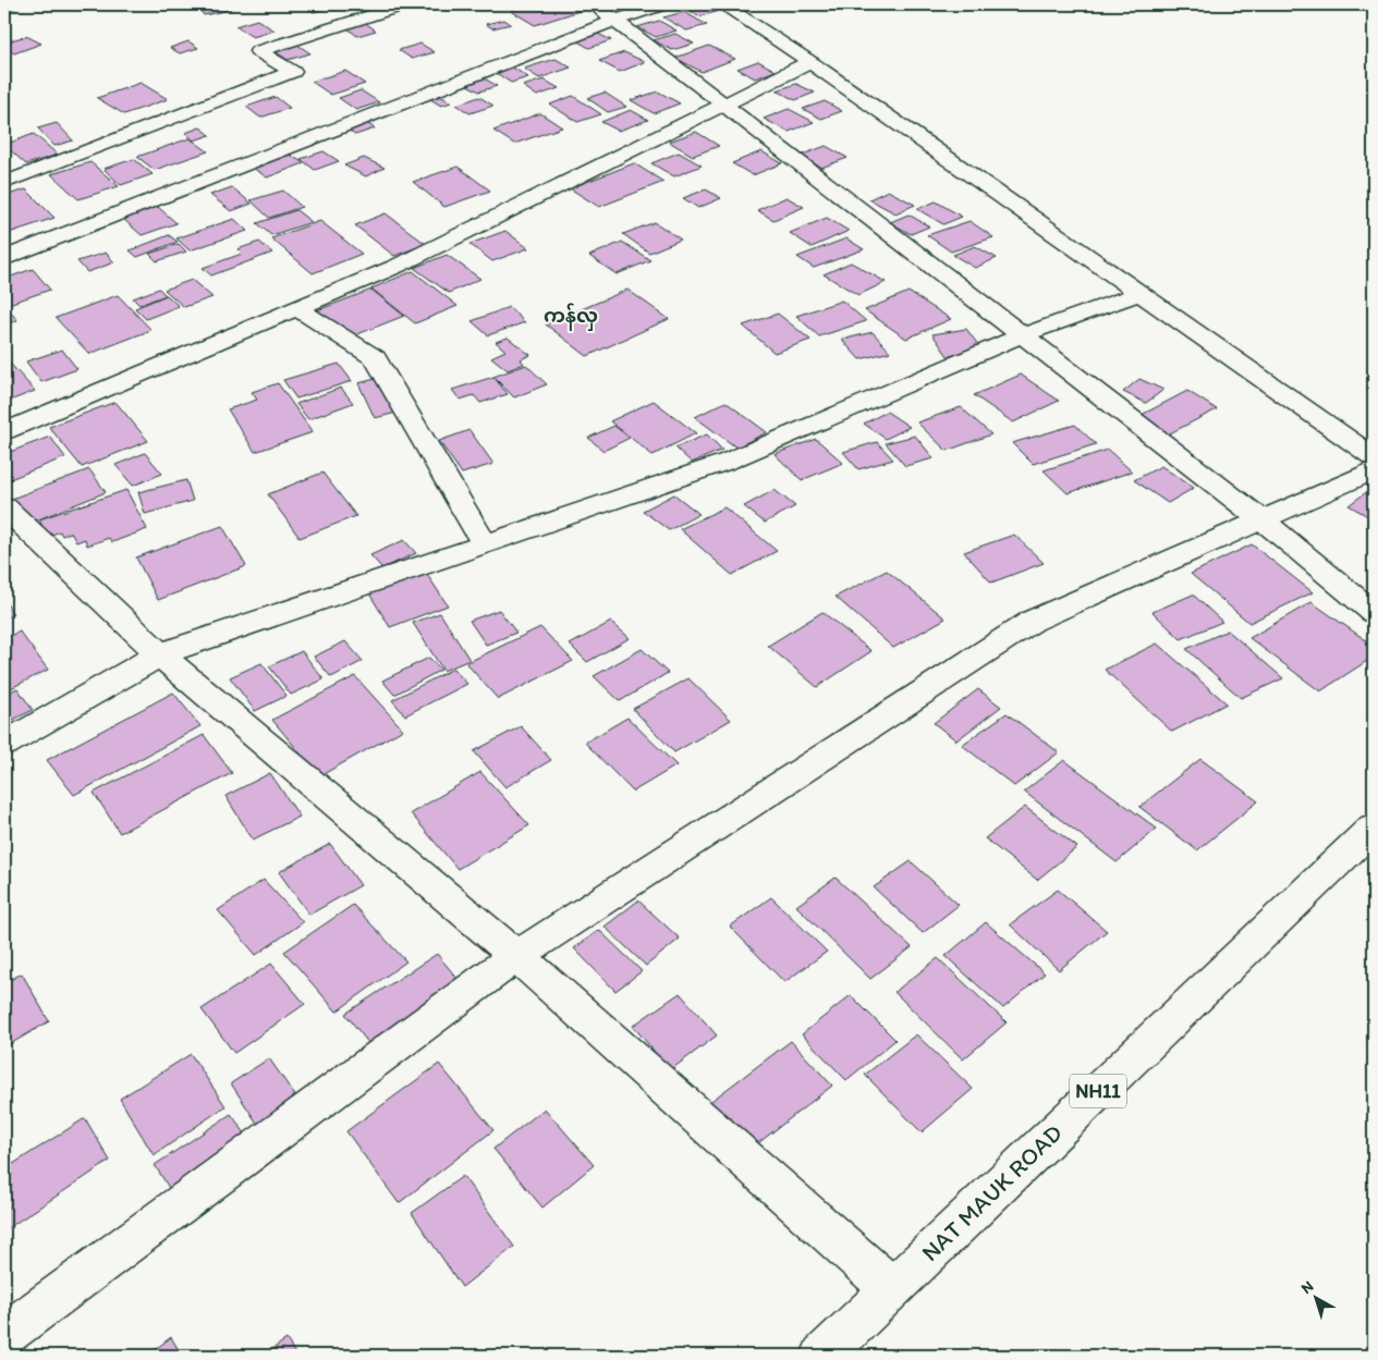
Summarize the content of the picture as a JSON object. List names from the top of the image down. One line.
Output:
{"streets":{"main road":["NH11","NAT MAUK ROAD"]},"districts":["ကန်လှ"],"north":"top left"}
